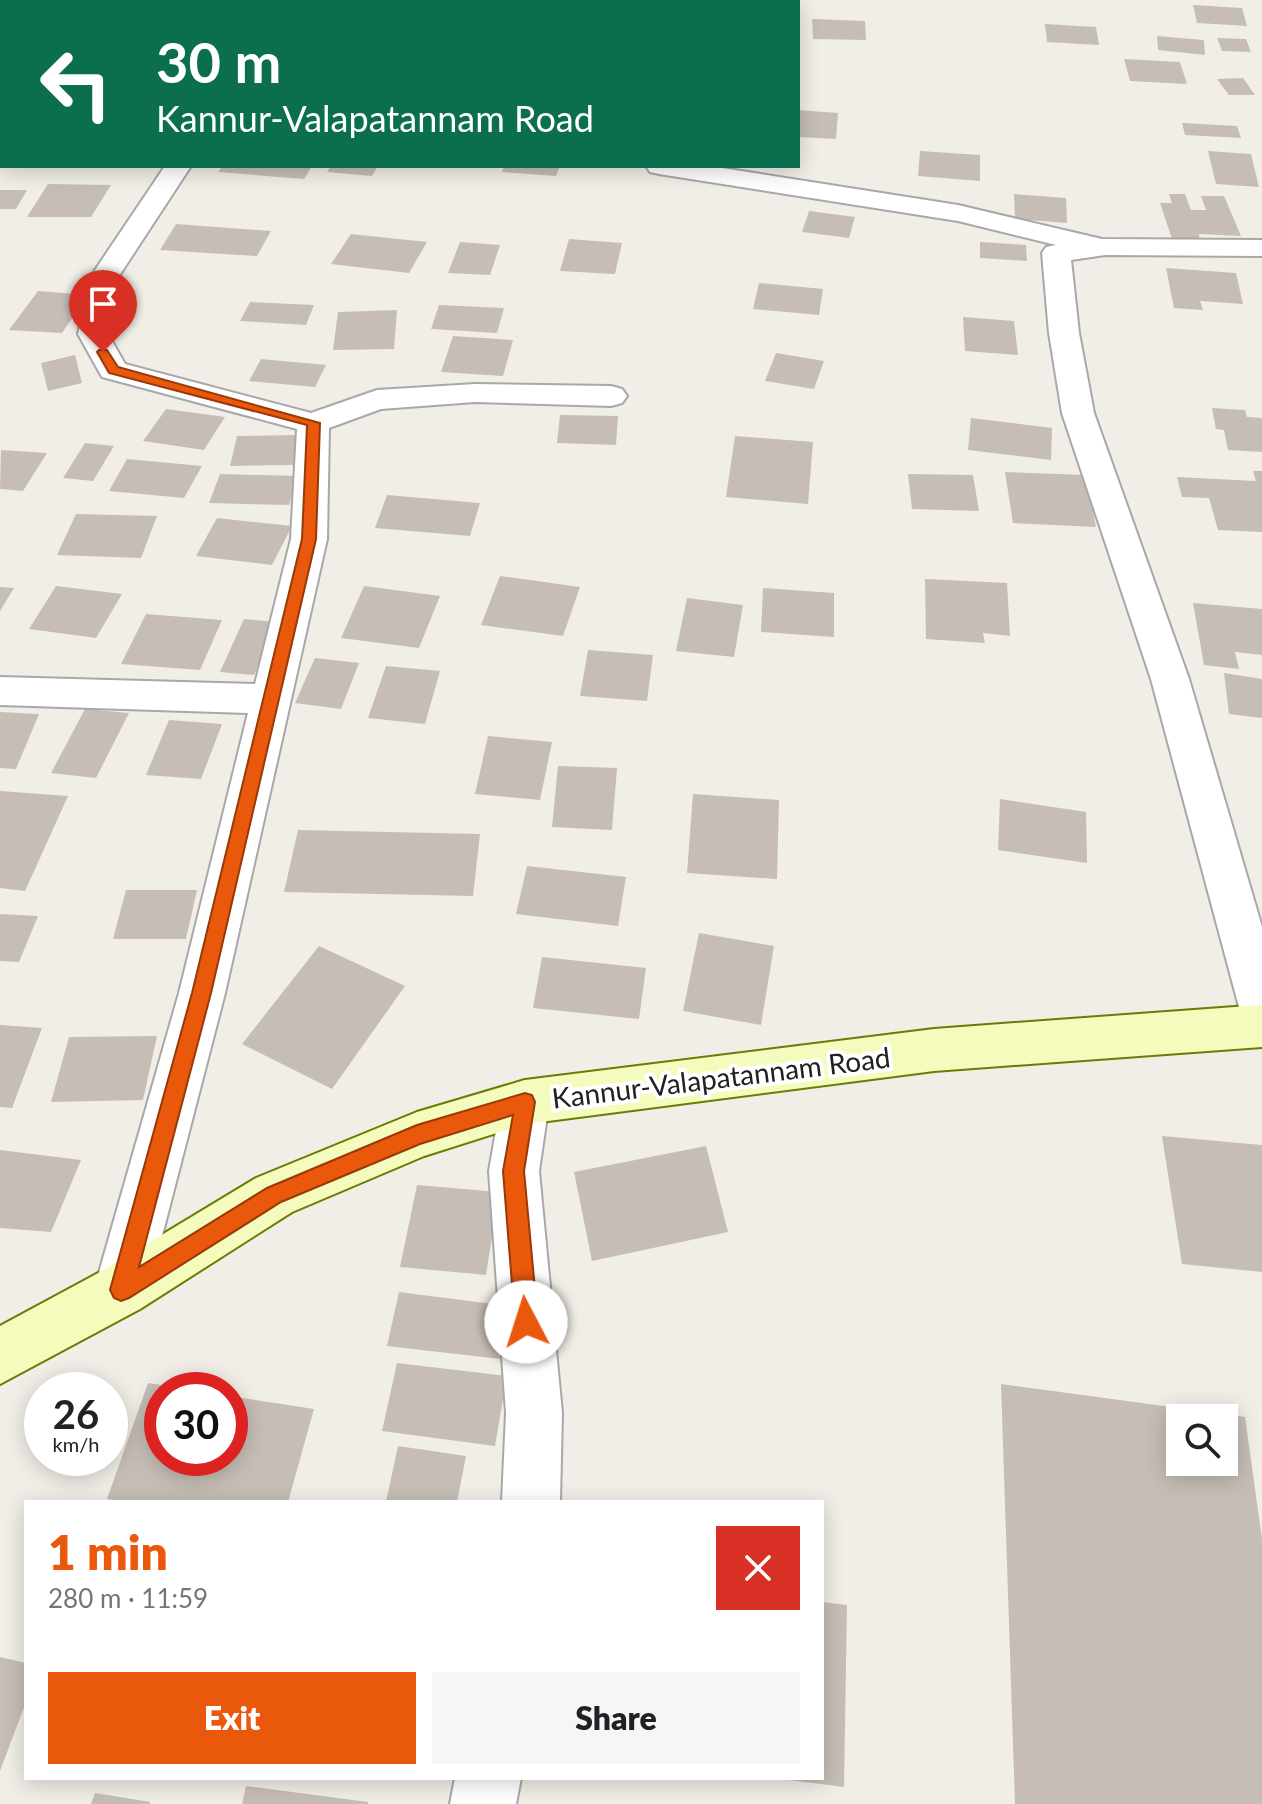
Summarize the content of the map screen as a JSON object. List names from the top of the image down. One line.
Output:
{"streets":{"main road":["Kannur-Valapatannam Road"]},"page":{"turn":["30 m","Kannur-Valapatannam Road"],"speed":"26 km/h","limit":"30","heading":["1 min","280 m · 11:59"],"buttons":["Exit","Share"]}}
